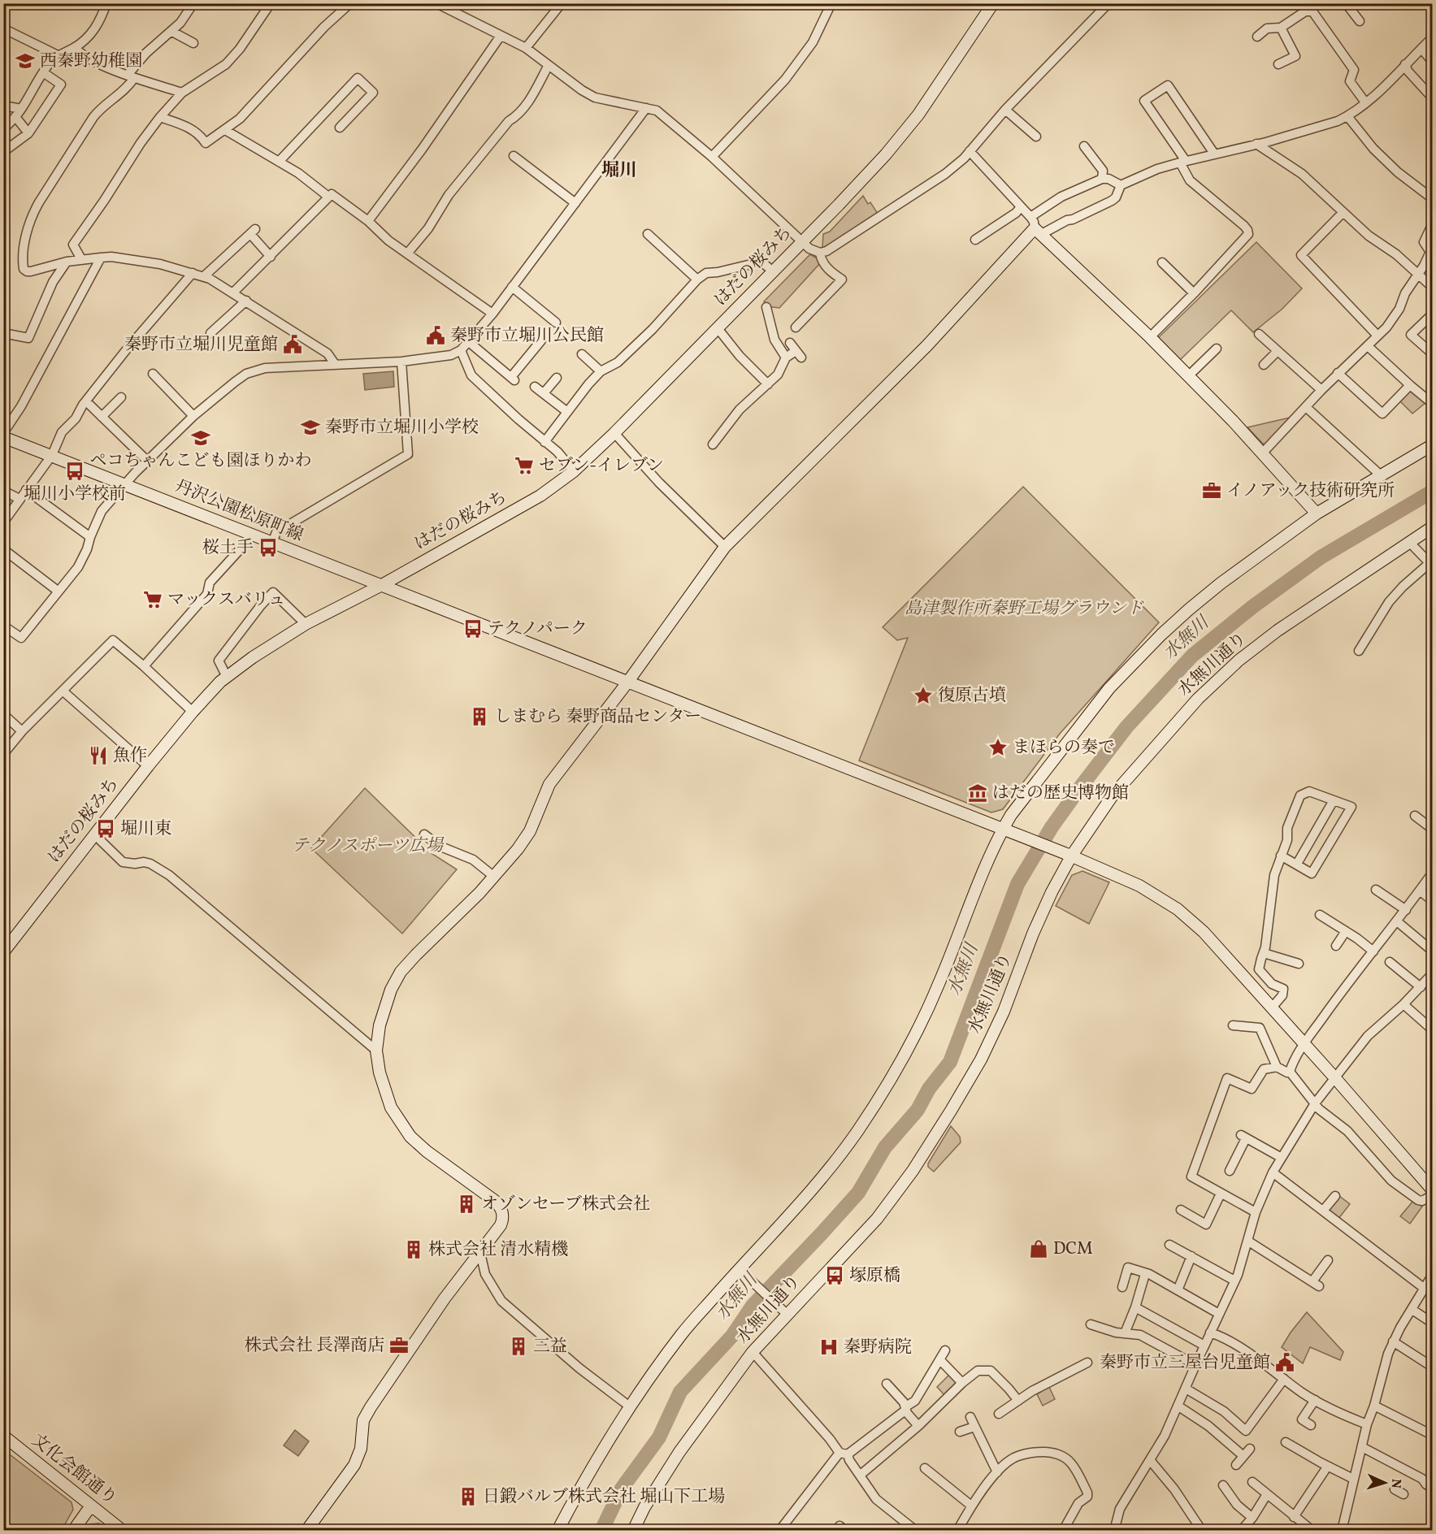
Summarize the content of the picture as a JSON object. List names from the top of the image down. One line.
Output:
{"streets":{"street":["はだの桜みち","丹沢公園松原町線","水無川通り","文化会館通り"]},"crossings":[["はだの桜みち","丹沢公園松原町線"],["丹沢公園松原町線","水無川通り"]],"districts":["堀川"],"water":["水無川"],"parks":["島津製作所秦野工場グラウンド","テクノスポーツ広場"],"places":{"school or university":["西秦野幼稚園","秦野市立堀川小学校","ペコちゃんこども園ほりかわ"],"public building":["秦野市立堀川公民館","秦野市立堀川児童館","秦野市立三屋台児童館"],"supermarket":["セブン-イレブン","マックスバリュ"],"bus stop":["堀川小学校前","桜土手","テクノパーク","堀川東","塚原橋"],"office":["イノアック技術研究所","株式会社 長澤商店"],"place":["復原古墳","まほらの奏で"],"building":["しまむら 秦野商品センター","オゾンセーブ株式会社","株式会社 清水精機","三益","日鍛バルブ株式会社 堀山下工場"],"restaurant":["魚作"],"museum":["はだの歴史博物館"],"shop":["DCM"],"hospital":["秦野病院"]},"north":"right"}
